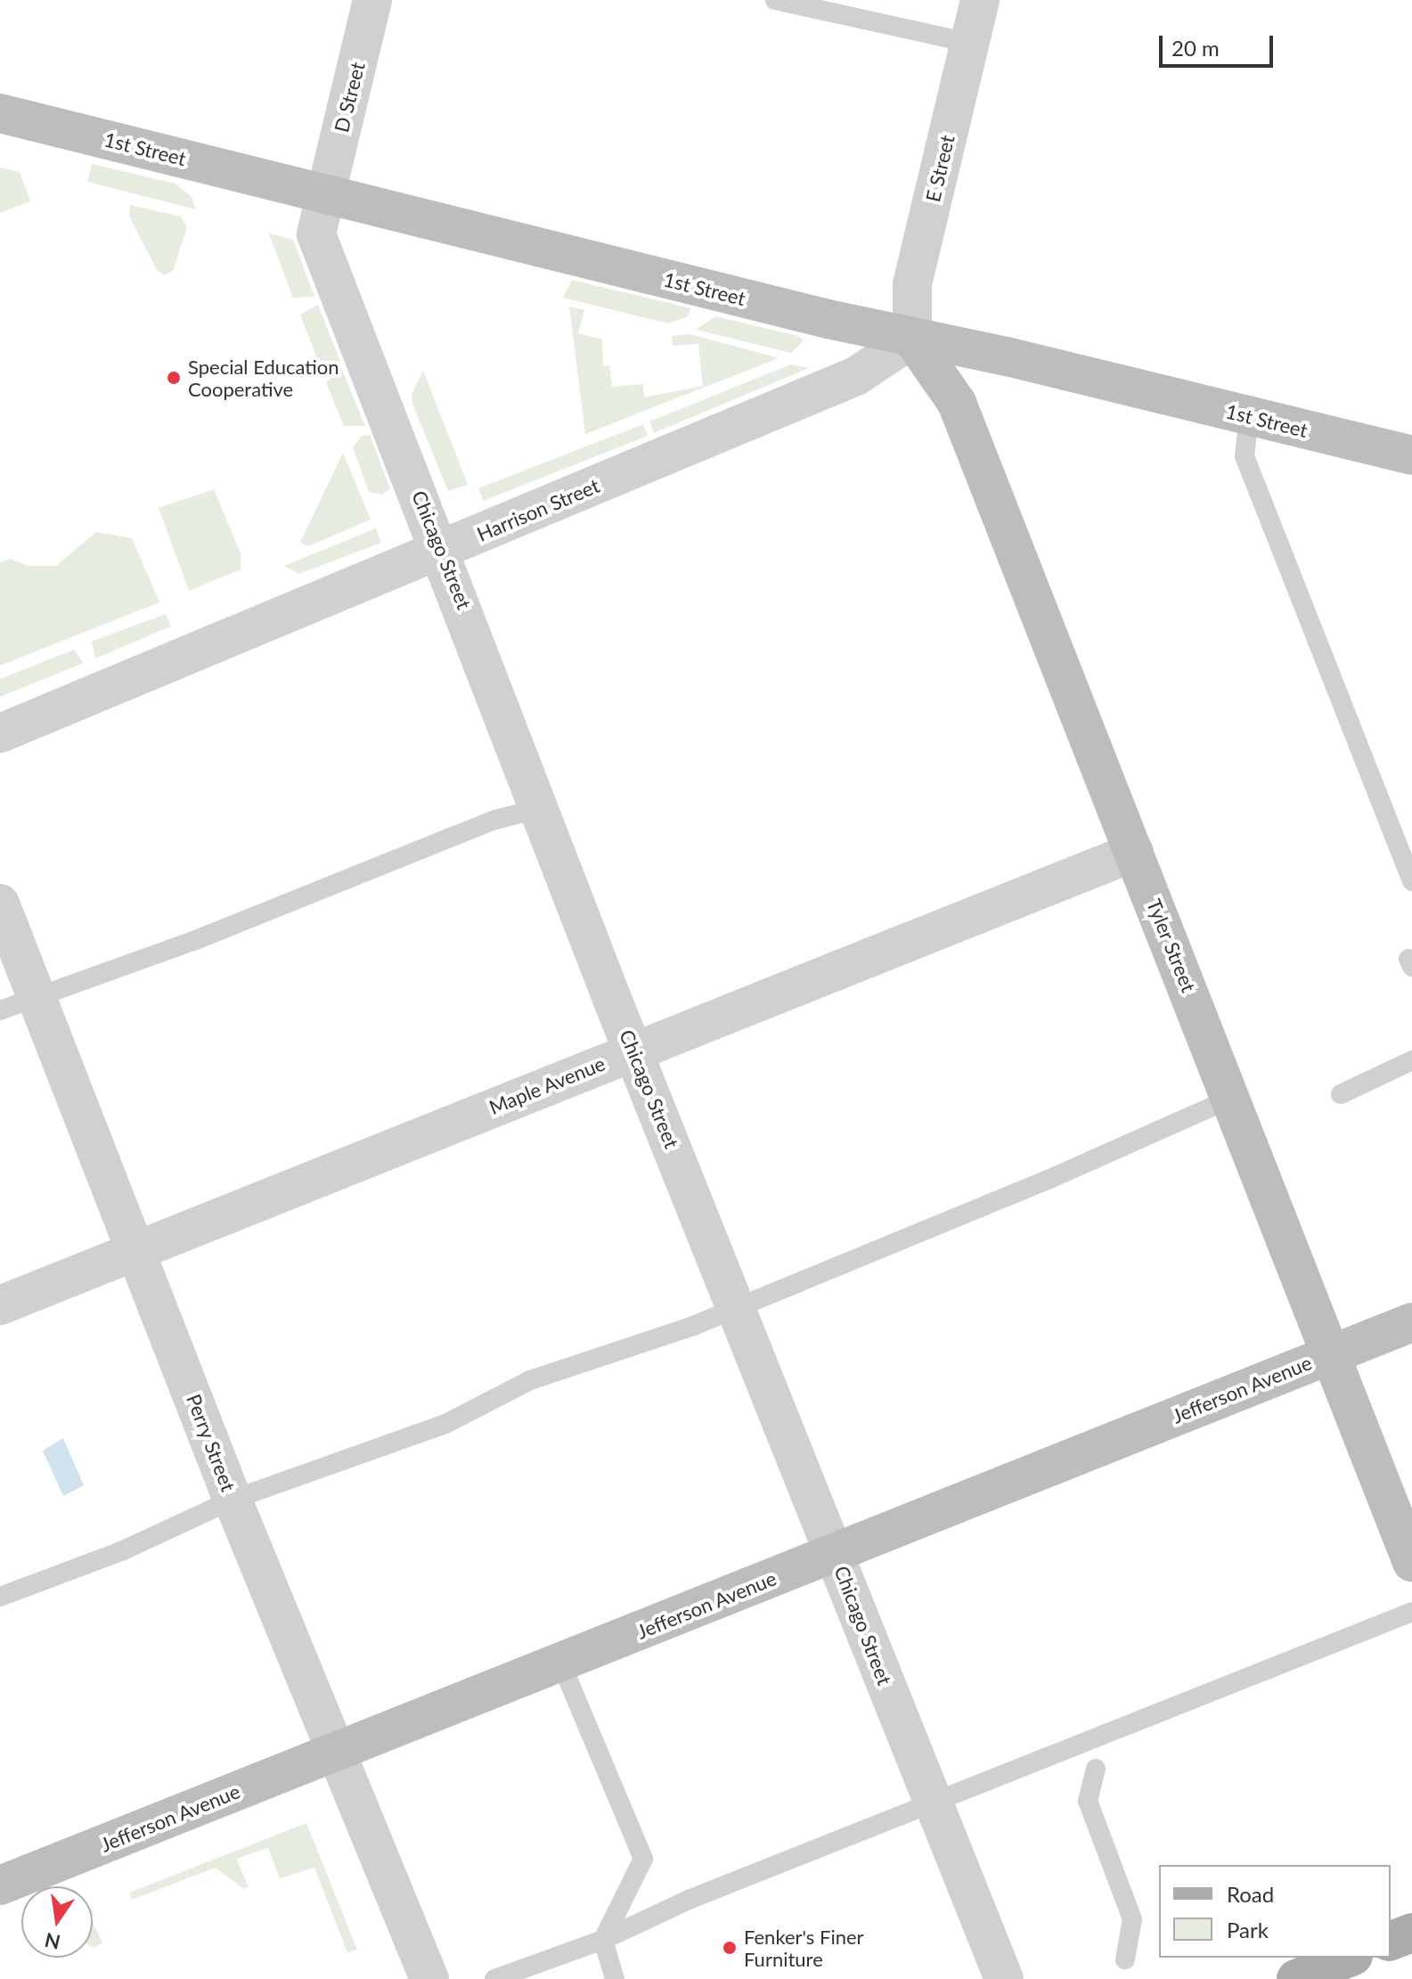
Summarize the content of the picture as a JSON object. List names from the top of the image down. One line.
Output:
{"streets":{"street":["D Street","1st Street","E Street","Harrison Street","Chicago Street","Tyler Street","Maple Avenue","Jefferson Avenue","Perry Street"]},"crossings":[["D Street","1st Street"],["D Street","Chicago Street"],["1st Street","E Street"],["1st Street","Harrison Street"],["1st Street","Chicago Street"],["1st Street","Tyler Street"],["E Street","Harrison Street"],["E Street","Tyler Street"],["Harrison Street","Chicago Street"],["Harrison Street","Tyler Street"],["Chicago Street","Maple Avenue"],["Chicago Street","Jefferson Avenue"],["Tyler Street","Maple Avenue"],["Tyler Street","Jefferson Avenue"],["Maple Avenue","Perry Street"],["Jefferson Avenue","Perry Street"]],"places":["Special Education Cooperative","Fenker's Finer Furniture"],"legend":["Road","Park"],"scale_bar":"20 m","north":"bottom"}
